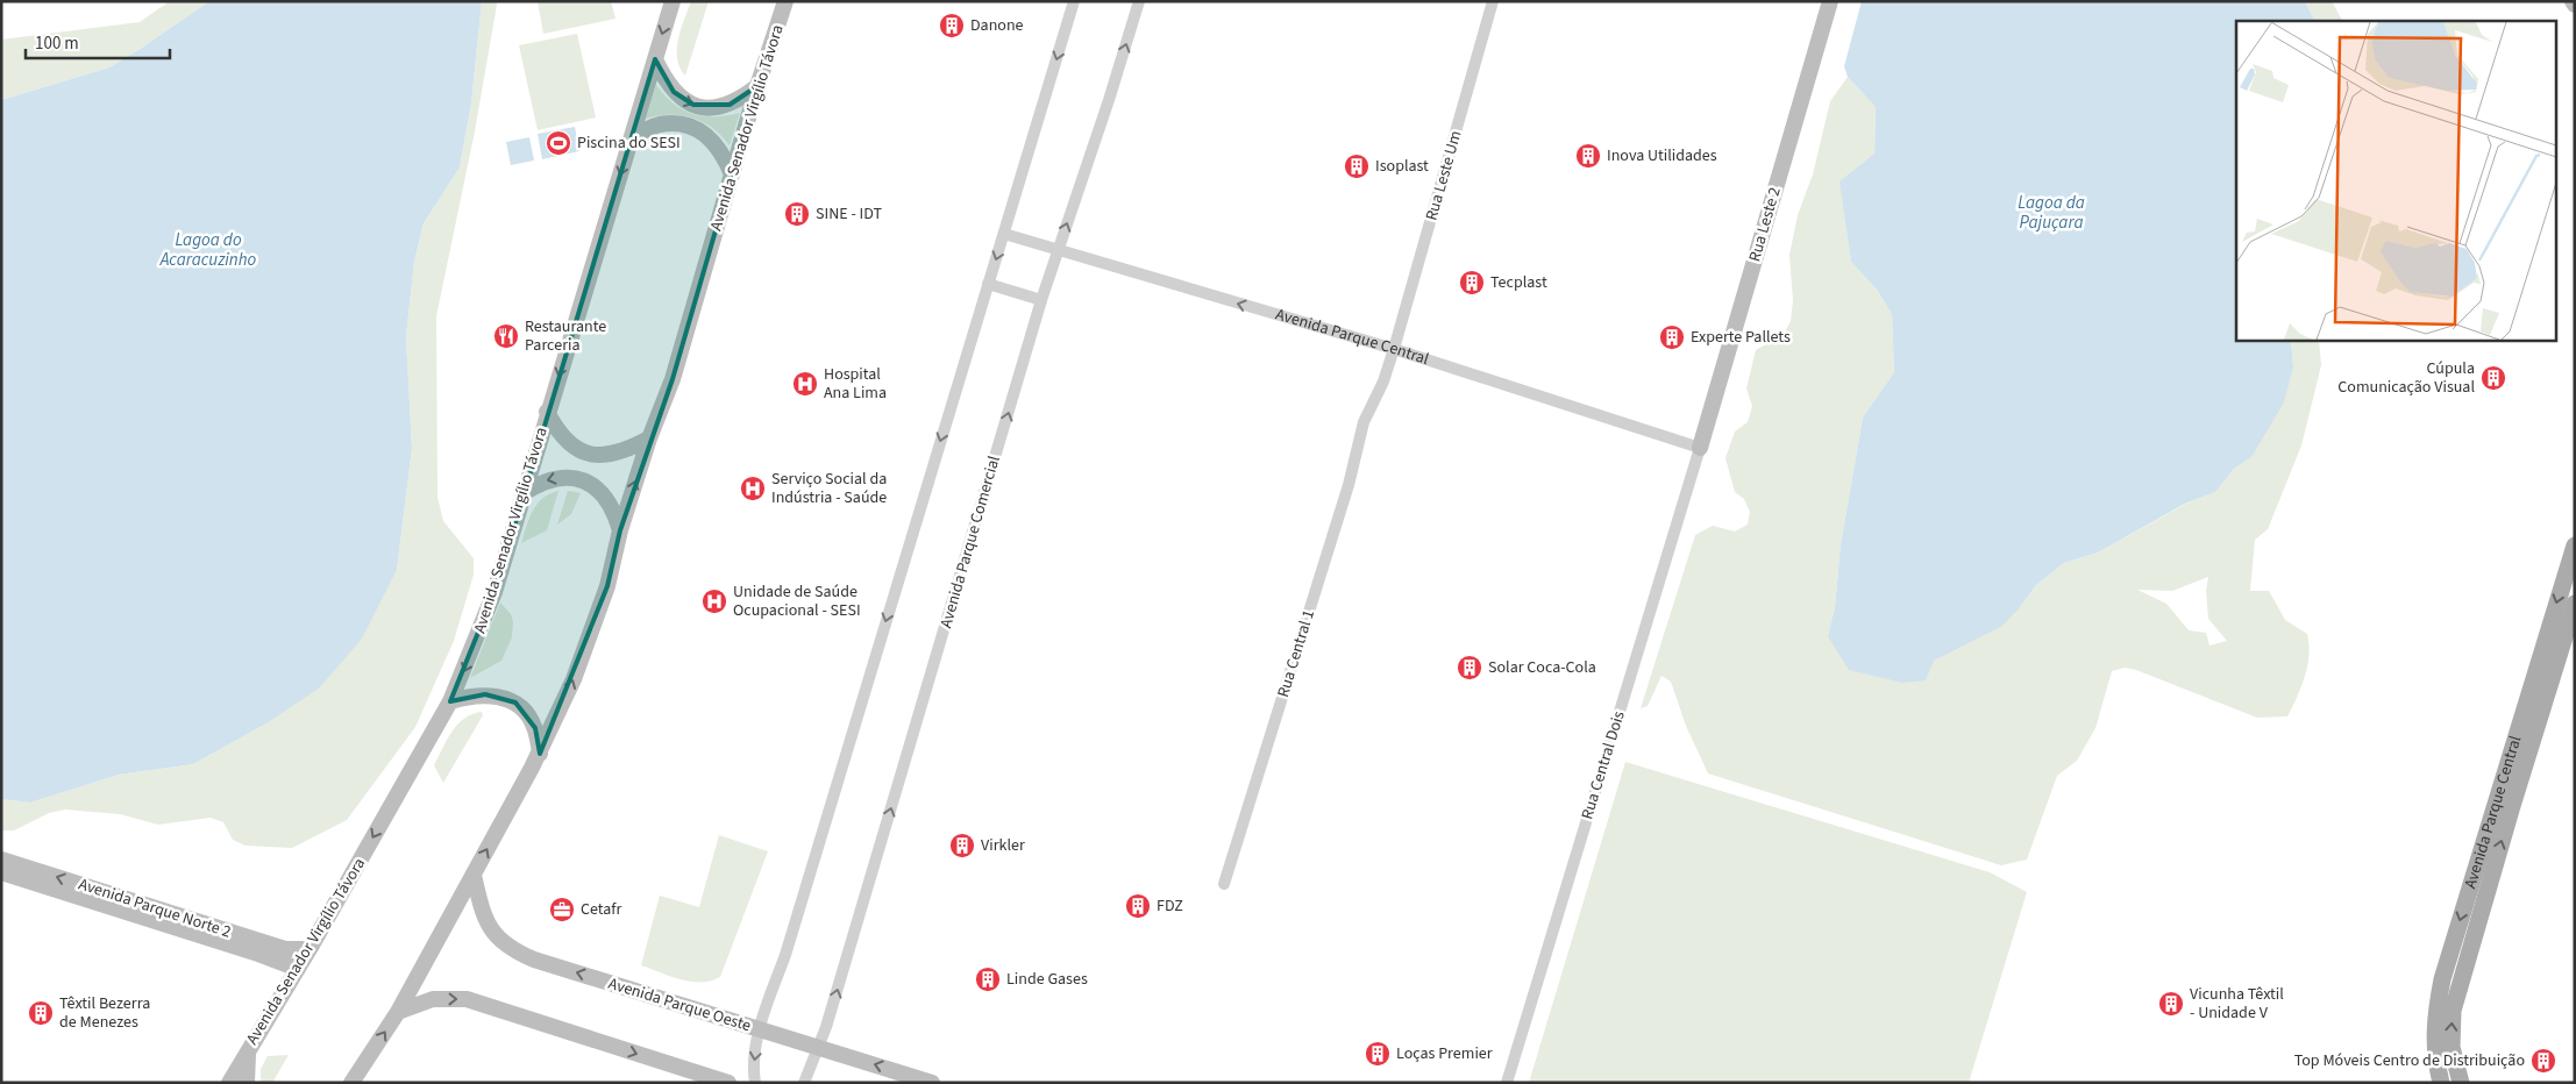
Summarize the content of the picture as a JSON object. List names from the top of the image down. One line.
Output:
{"streets":{"main road":["Avenida Senador Virgílio Távora","Rua Leste 2","Avenida Parque Central","Avenida Parque Norte 2","Avenida Parque Oeste"],"street":["Rua Leste Um","Avenida Parque Comercial","Rua Central 1","Rua Central Dois"]},"crossings":[["Avenida Senador Virgílio Távora","Avenida Parque Norte 2"],["Avenida Senador Virgílio Távora","Avenida Parque Oeste"],["Rua Leste Um","Avenida Parque Central"],["Rua Leste Um","Rua Central 1"],["Rua Leste 2","Avenida Parque Central"],["Rua Leste 2","Rua Central Dois"],["Avenida Parque Central","Avenida Parque Comercial"],["Avenida Parque Central","Rua Central Dois"],["Avenida Parque Comercial","Avenida Parque Oeste"]],"water":["Lagoa da Pajuçara","Lagoa do Acaracuzinho"],"places":{"building":["Danone","Inova Utilidades","Isoplast","SINE - IDT","Tecplast","Experte Pallets","Cúpula Comunicação Visual","Solar Coca-Cola","Virkler","FDZ","Linde Gases","Vicunha Têxtil - Unidade V","Têxtil Bezerra de Menezes","Loças Premier","Top Móveis Centro de Distribuição"],"sports":["Piscina do SESI"],"restaurant":["Restaurante Parceria"],"hospital":["Hospital Ana Lima","Serviço Social da Indústria - Saúde","Unidade de Saúde Ocupacional - SESI"],"office":["Cetafr"]},"scale_bar":"100 m"}
